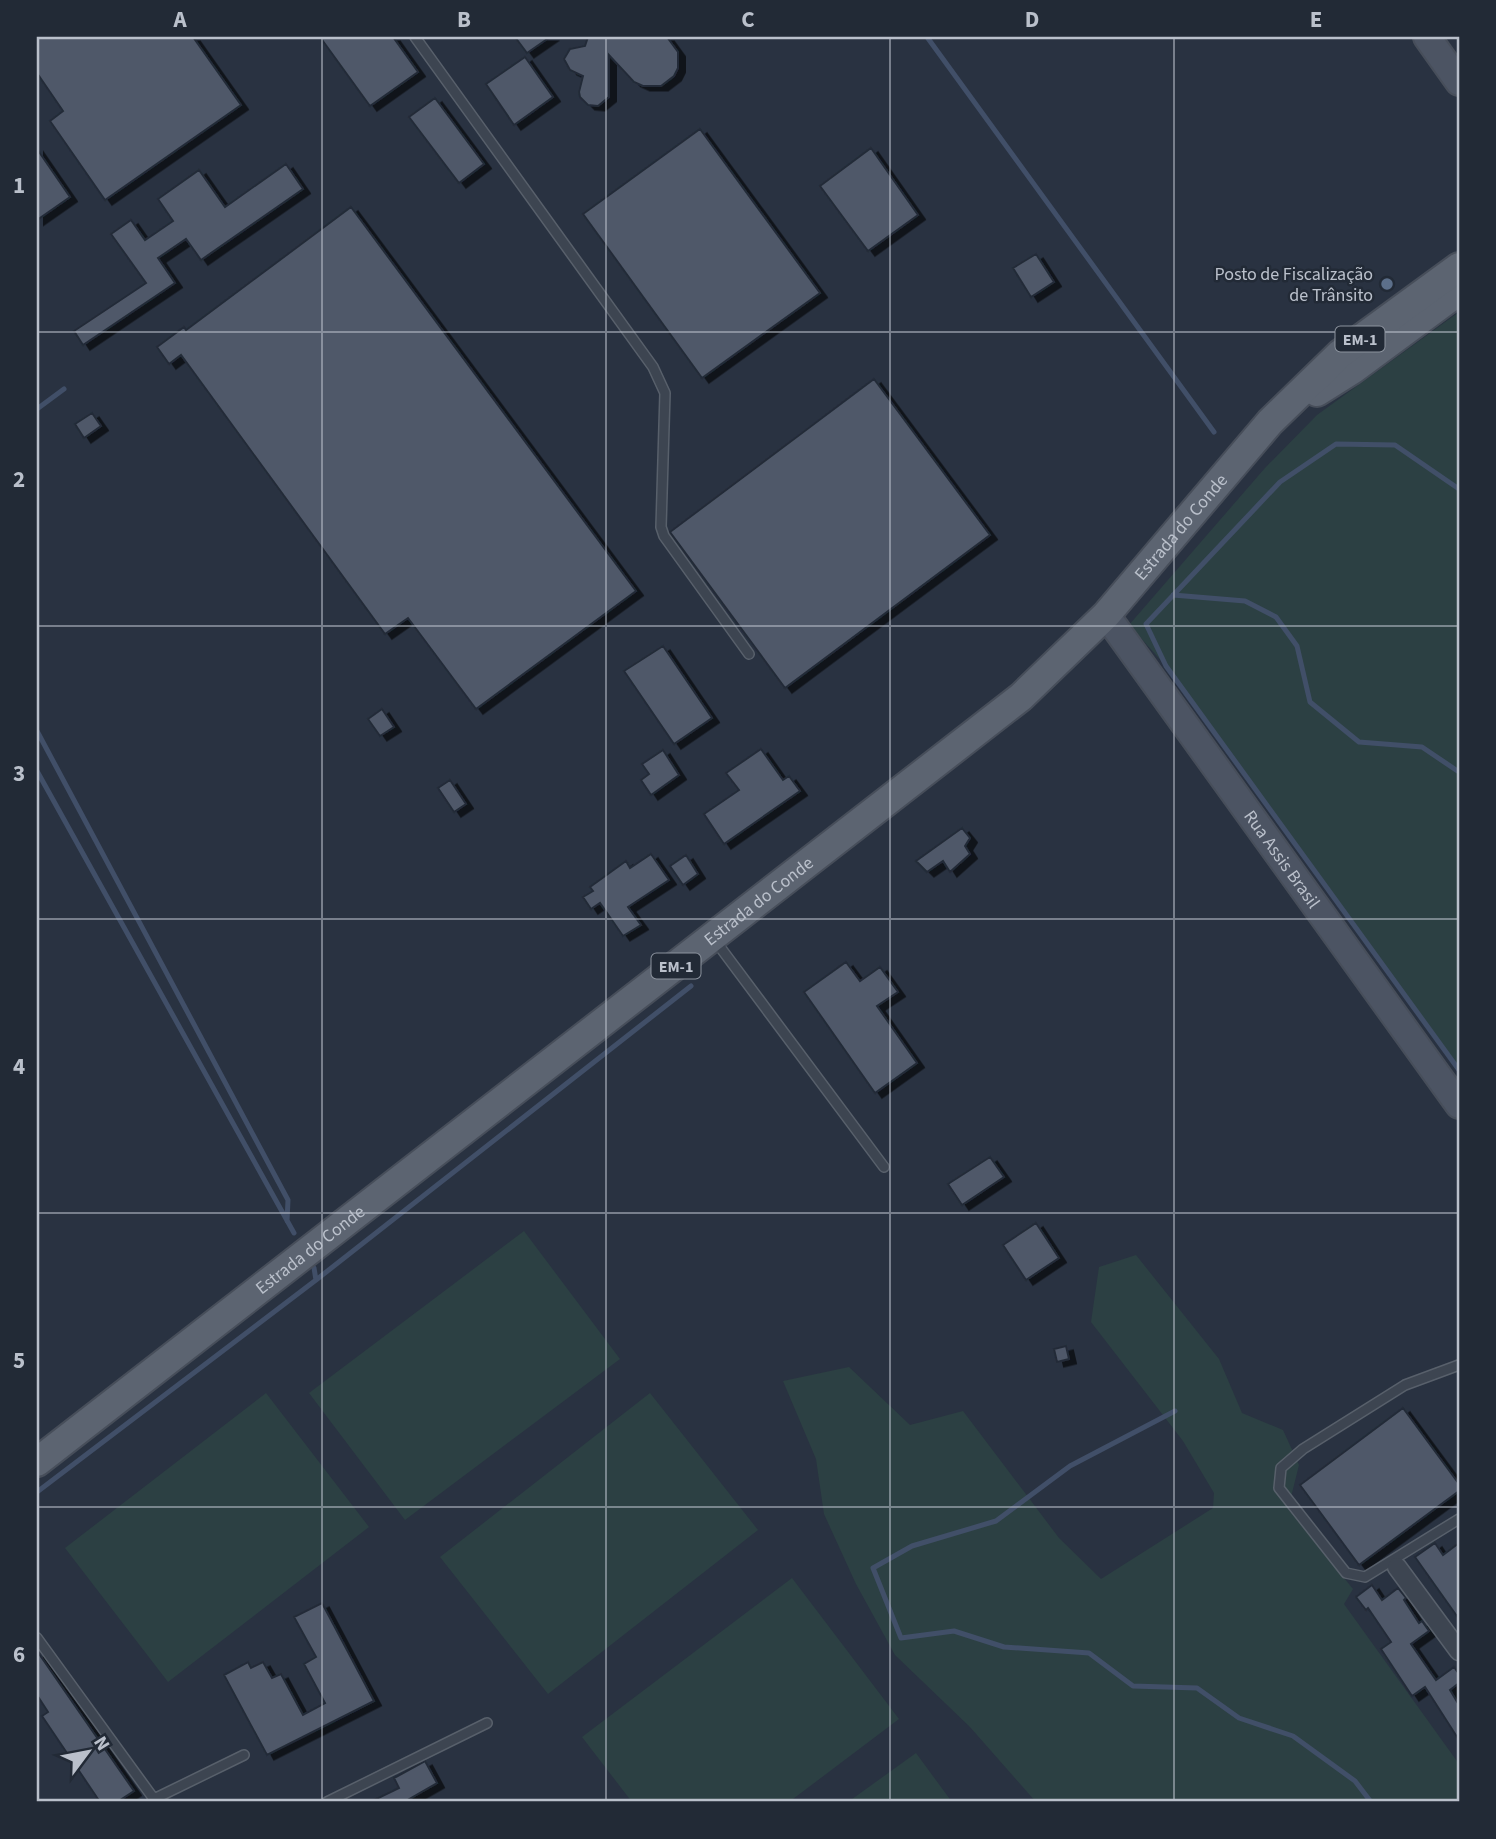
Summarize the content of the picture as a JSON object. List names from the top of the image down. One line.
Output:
{"streets":{"main road":["EM-1","Estrada do Conde"],"street":["Rua Assis Brasil"]},"crossings":[["Estrada do Conde","Rua Assis Brasil"]],"places":["Posto de Fiscalização de Trânsito"],"north":"top right","grid":{"columns":["A","B","C","D","E"],"rows":["1","2","3","4","5","6"]}}
